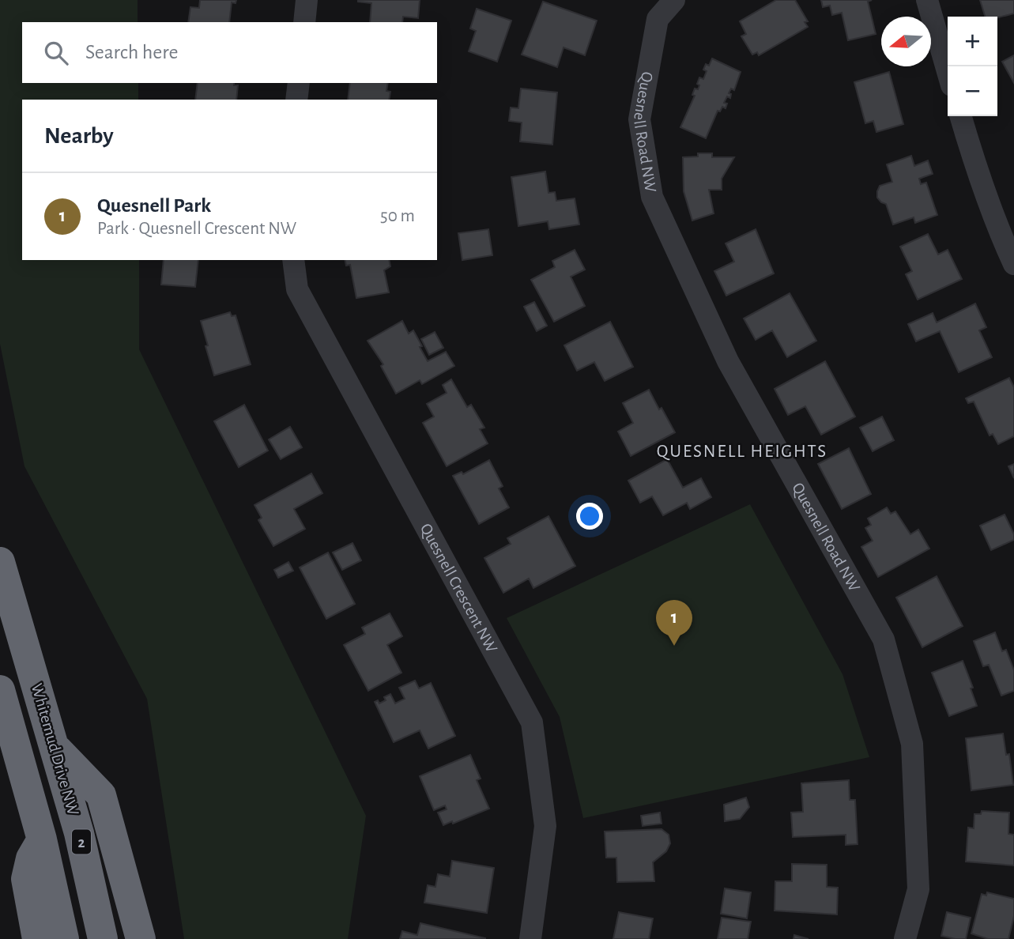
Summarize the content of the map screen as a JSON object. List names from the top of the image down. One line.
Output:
{"streets":{"highway":["Whitemud Drive NW","2"],"street":["Quesnell Road NW","Quesnell Crescent NW"]},"districts":["QUESNELL HEIGHTS"],"north":"left","page":{"map_buttons":["+","−"],"search":"Search here","heading":"Nearby","list":[{"mark":"1","name":"Quesnell Park","note":"Park · Quesnell Crescent NW","value":"50 m"}],"pins":"1"}}
